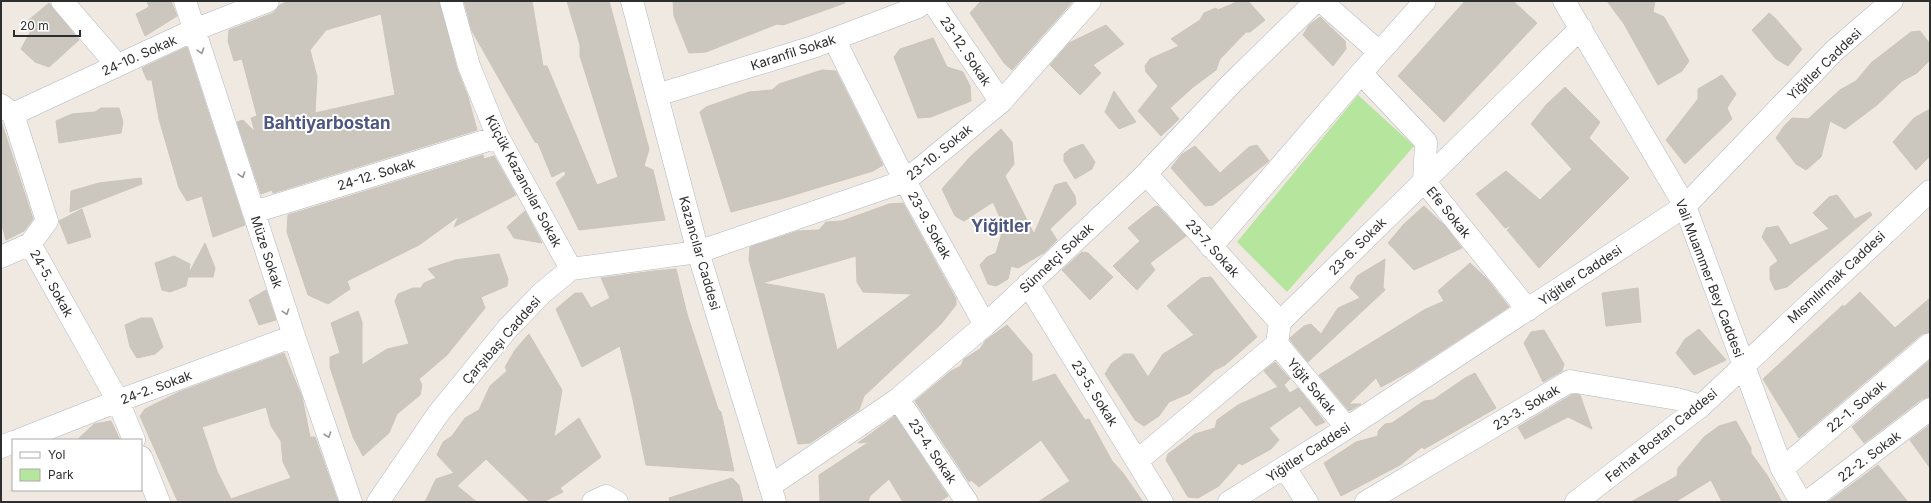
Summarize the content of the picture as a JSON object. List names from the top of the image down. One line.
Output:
{"streets":{"street":["23-12. Sokak","Karanfil Sokak","24-10. Sokak","Yiğitler Caddesi","23-10. Sokak","24-12. Sokak","Küçük Kazancılar Sokak","Efe Sokak","23-9. Sokak","23-6. Sokak","23-7. Sokak","Müze Sokak","Kazancılar Caddesi","Sünnetçi Sokak","Mısmılırmak Caddesi","Vali Muammer Bey Caddesi","24-5. Sokak","Çarşıbaşı Caddesi","Yiğit Sokak","24-2. Sokak","23-5. Sokak","22-1. Sokak","23-3. Sokak","Ferhat Bostan Caddesi","23-4. Sokak","22-2. Sokak"]},"crossings":[["23-12. Sokak","Karanfil Sokak"],["23-12. Sokak","23-10. Sokak"],["Karanfil Sokak","23-9. Sokak"],["Karanfil Sokak","Kazancılar Caddesi"],["24-10. Sokak","Müze Sokak"],["24-10. Sokak","24-5. Sokak"],["Yiğitler Caddesi","Efe Sokak"],["Yiğitler Caddesi","Vali Muammer Bey Caddesi"],["Yiğitler Caddesi","Yiğit Sokak"],["23-10. Sokak","23-9. Sokak"],["23-10. Sokak","Kazancılar Caddesi"],["24-12. Sokak","Küçük Kazancılar Sokak"],["24-12. Sokak","Müze Sokak"],["Küçük Kazancılar Sokak","Çarşıbaşı Caddesi"],["Efe Sokak","23-6. Sokak"],["23-9. Sokak","Sünnetçi Sokak"],["23-6. Sokak","23-7. Sokak"],["23-6. Sokak","Vali Muammer Bey Caddesi"],["23-7. Sokak","Sünnetçi Sokak"],["Müze Sokak","24-2. Sokak"],["Kazancılar Caddesi","Sünnetçi Sokak"],["Sünnetçi Sokak","23-5. Sokak"],["Sünnetçi Sokak","23-4. Sokak"],["Mısmılırmak Caddesi","Vali Muammer Bey Caddesi"],["Mısmılırmak Caddesi","Ferhat Bostan Caddesi"],["Vali Muammer Bey Caddesi","22-1. Sokak"],["Vali Muammer Bey Caddesi","Ferhat Bostan Caddesi"],["24-5. Sokak","24-2. Sokak"],["23-3. Sokak","Ferhat Bostan Caddesi"]],"one_way":["Müze Sokak"],"districts":["Bahtiyarbostan","Yiğitler"],"legend":["Yol","Park"],"scale_bar":"20 m"}
